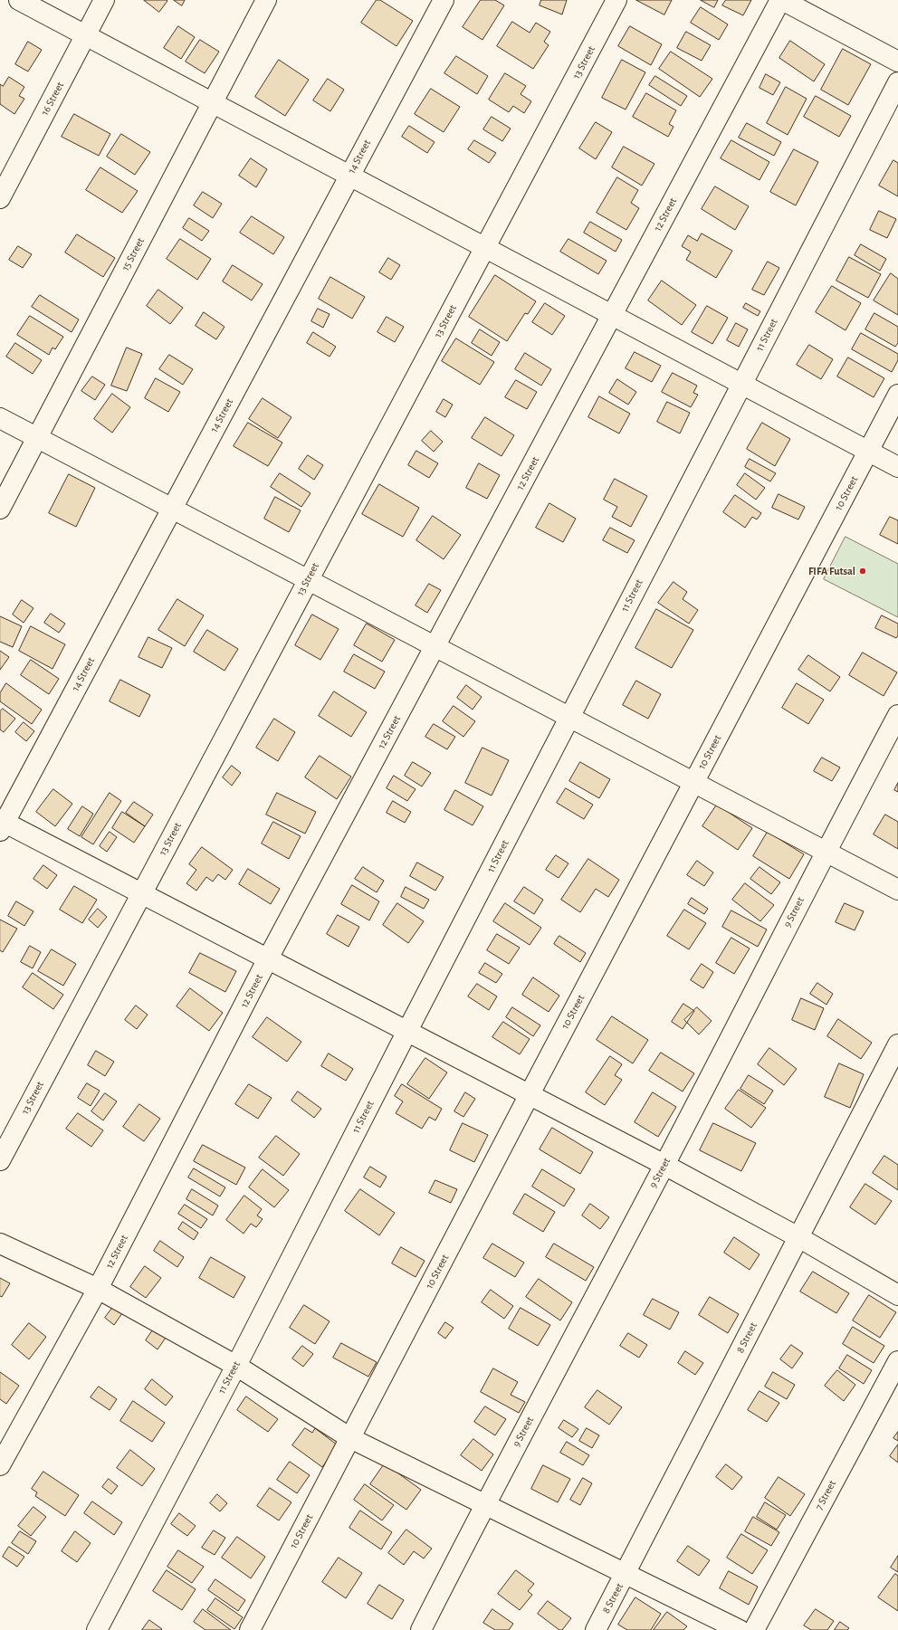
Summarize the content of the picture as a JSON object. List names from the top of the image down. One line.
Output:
{"streets":{"street":["13 Street","16 Street","14 Street","12 Street","15 Street","11 Street","10 Street","9 Street","8 Street","7 Street"]},"places":["FIFA Futsal"]}
